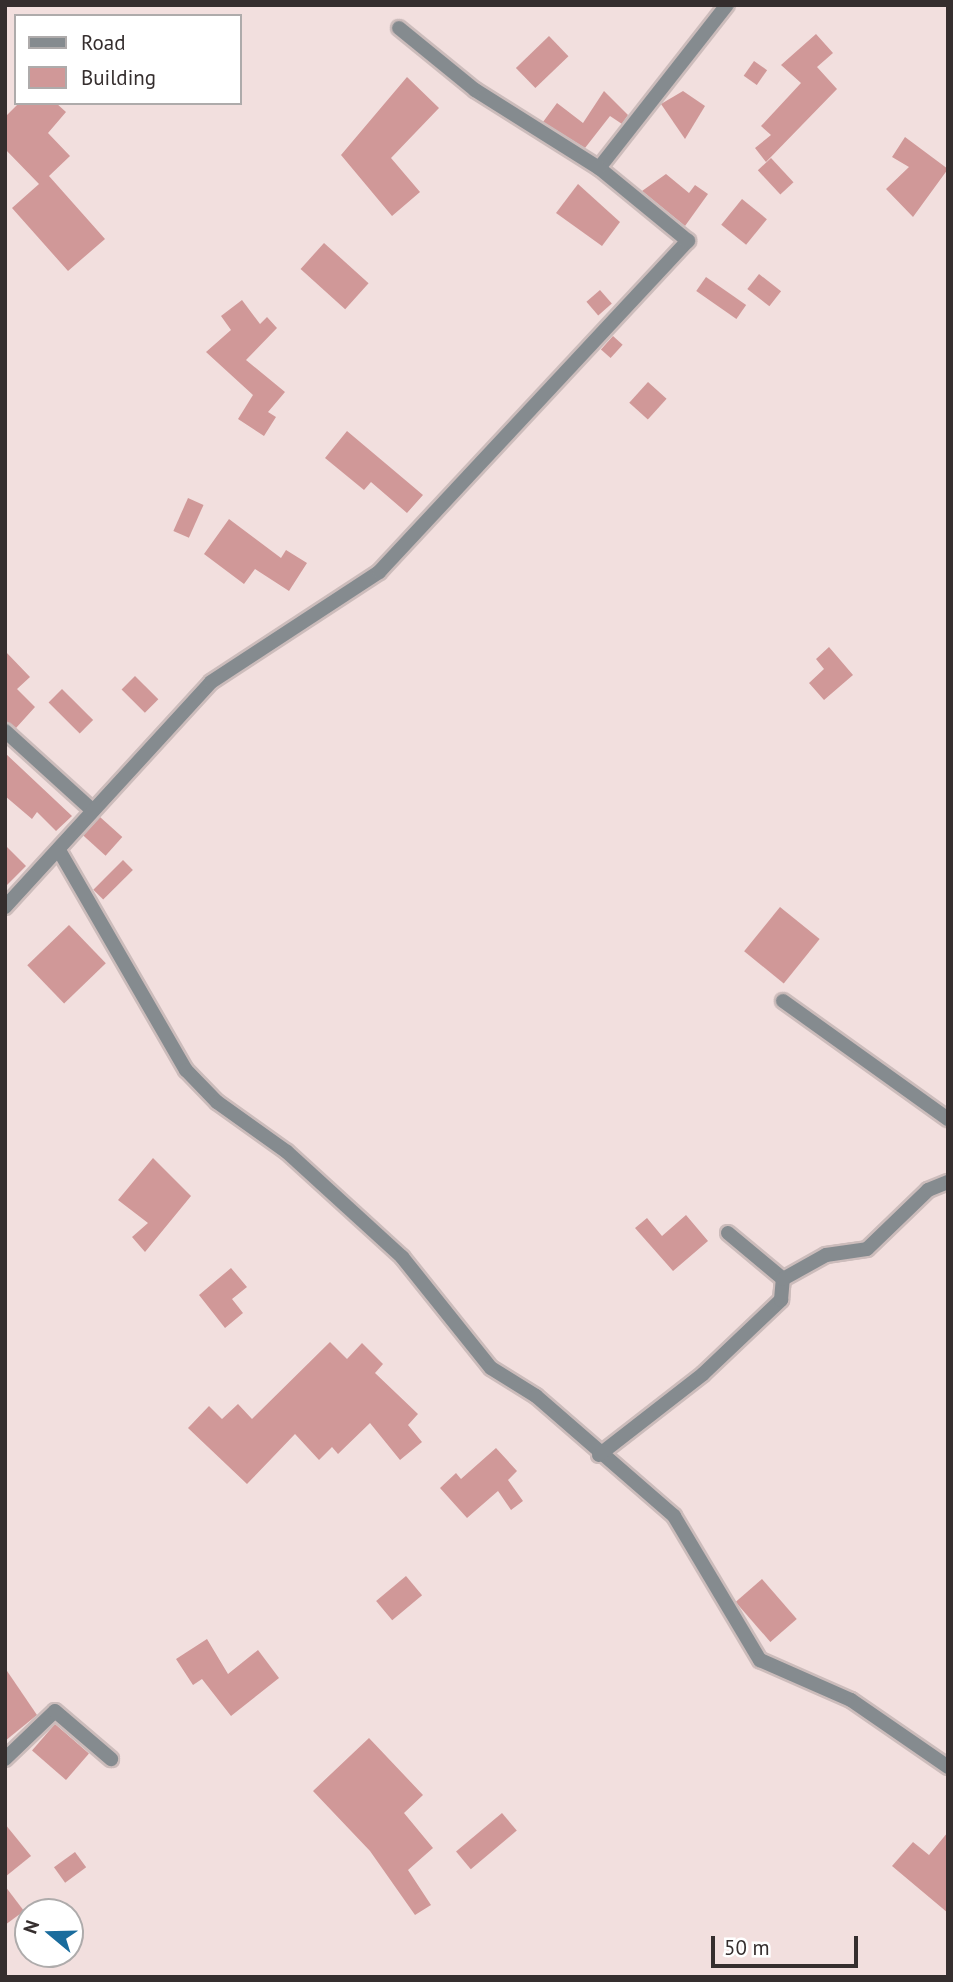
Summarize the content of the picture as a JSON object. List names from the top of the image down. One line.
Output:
{"legend":["Road","Building"],"scale_bar":"50 m","north":"left"}
